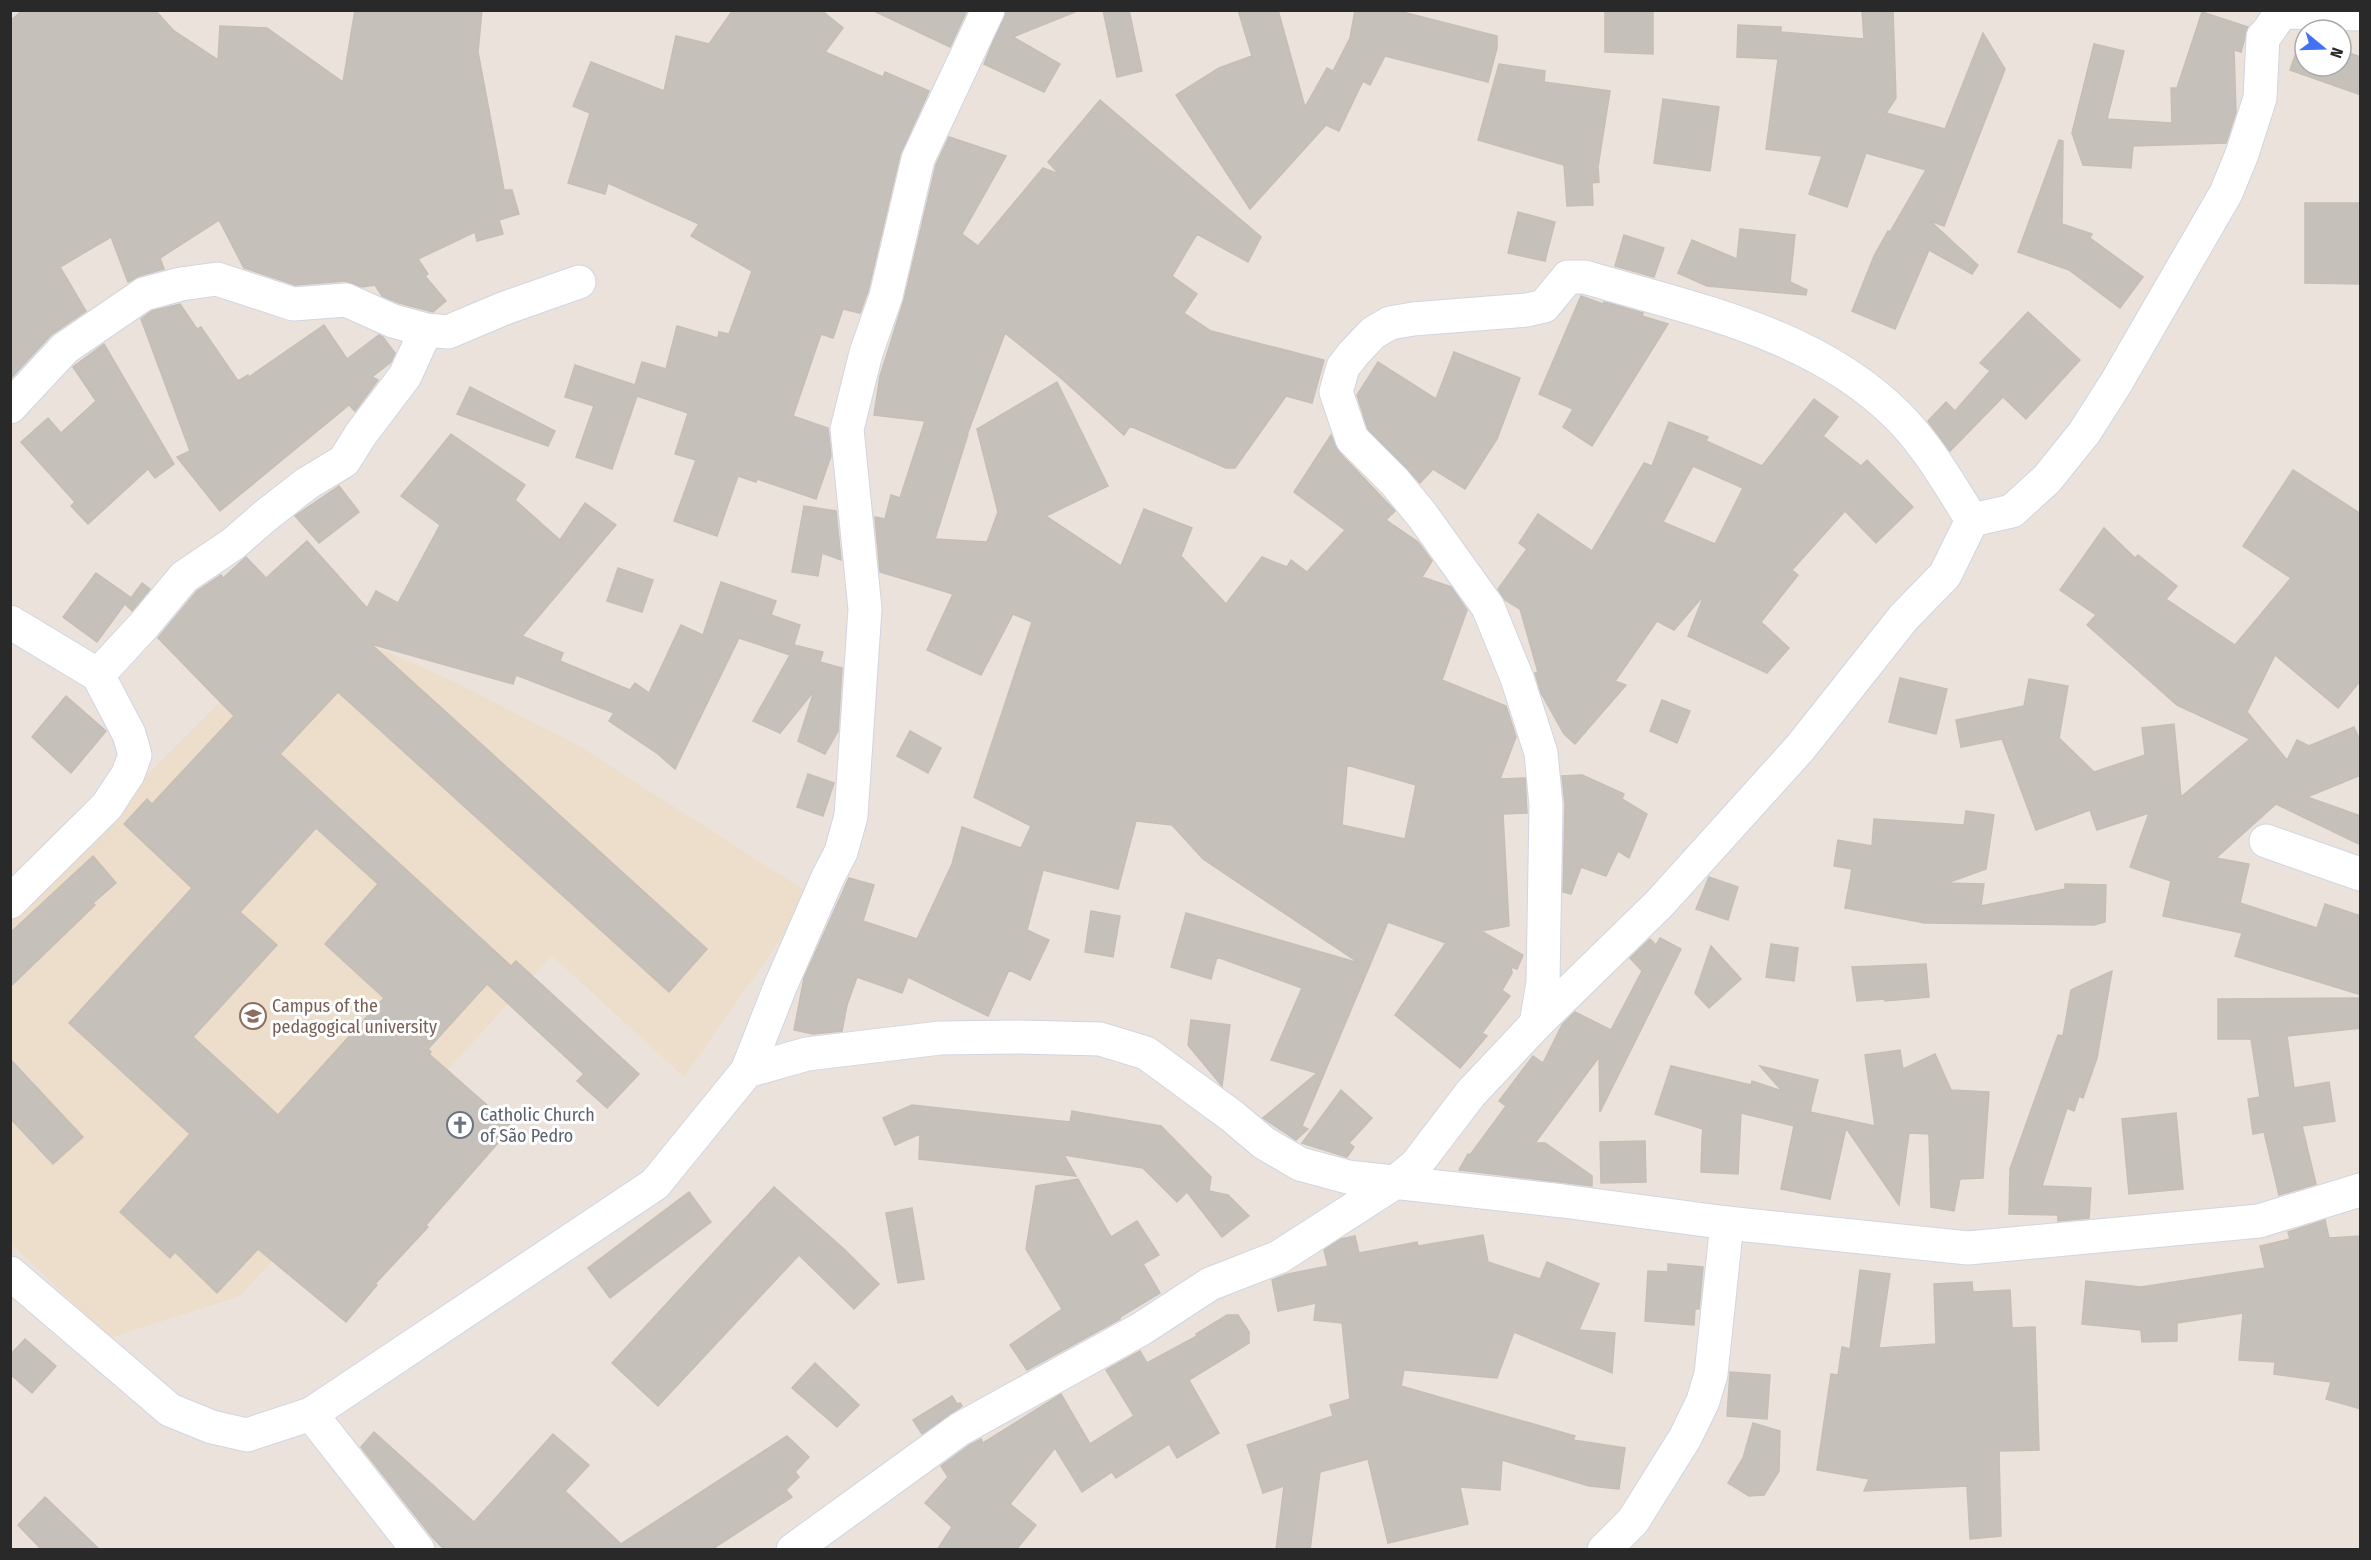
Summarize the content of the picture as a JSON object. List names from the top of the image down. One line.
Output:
{"places":{"school or university":["Campus of the pedagogical university"],"church":["Catholic Church of São Pedro"]},"north":"right"}
